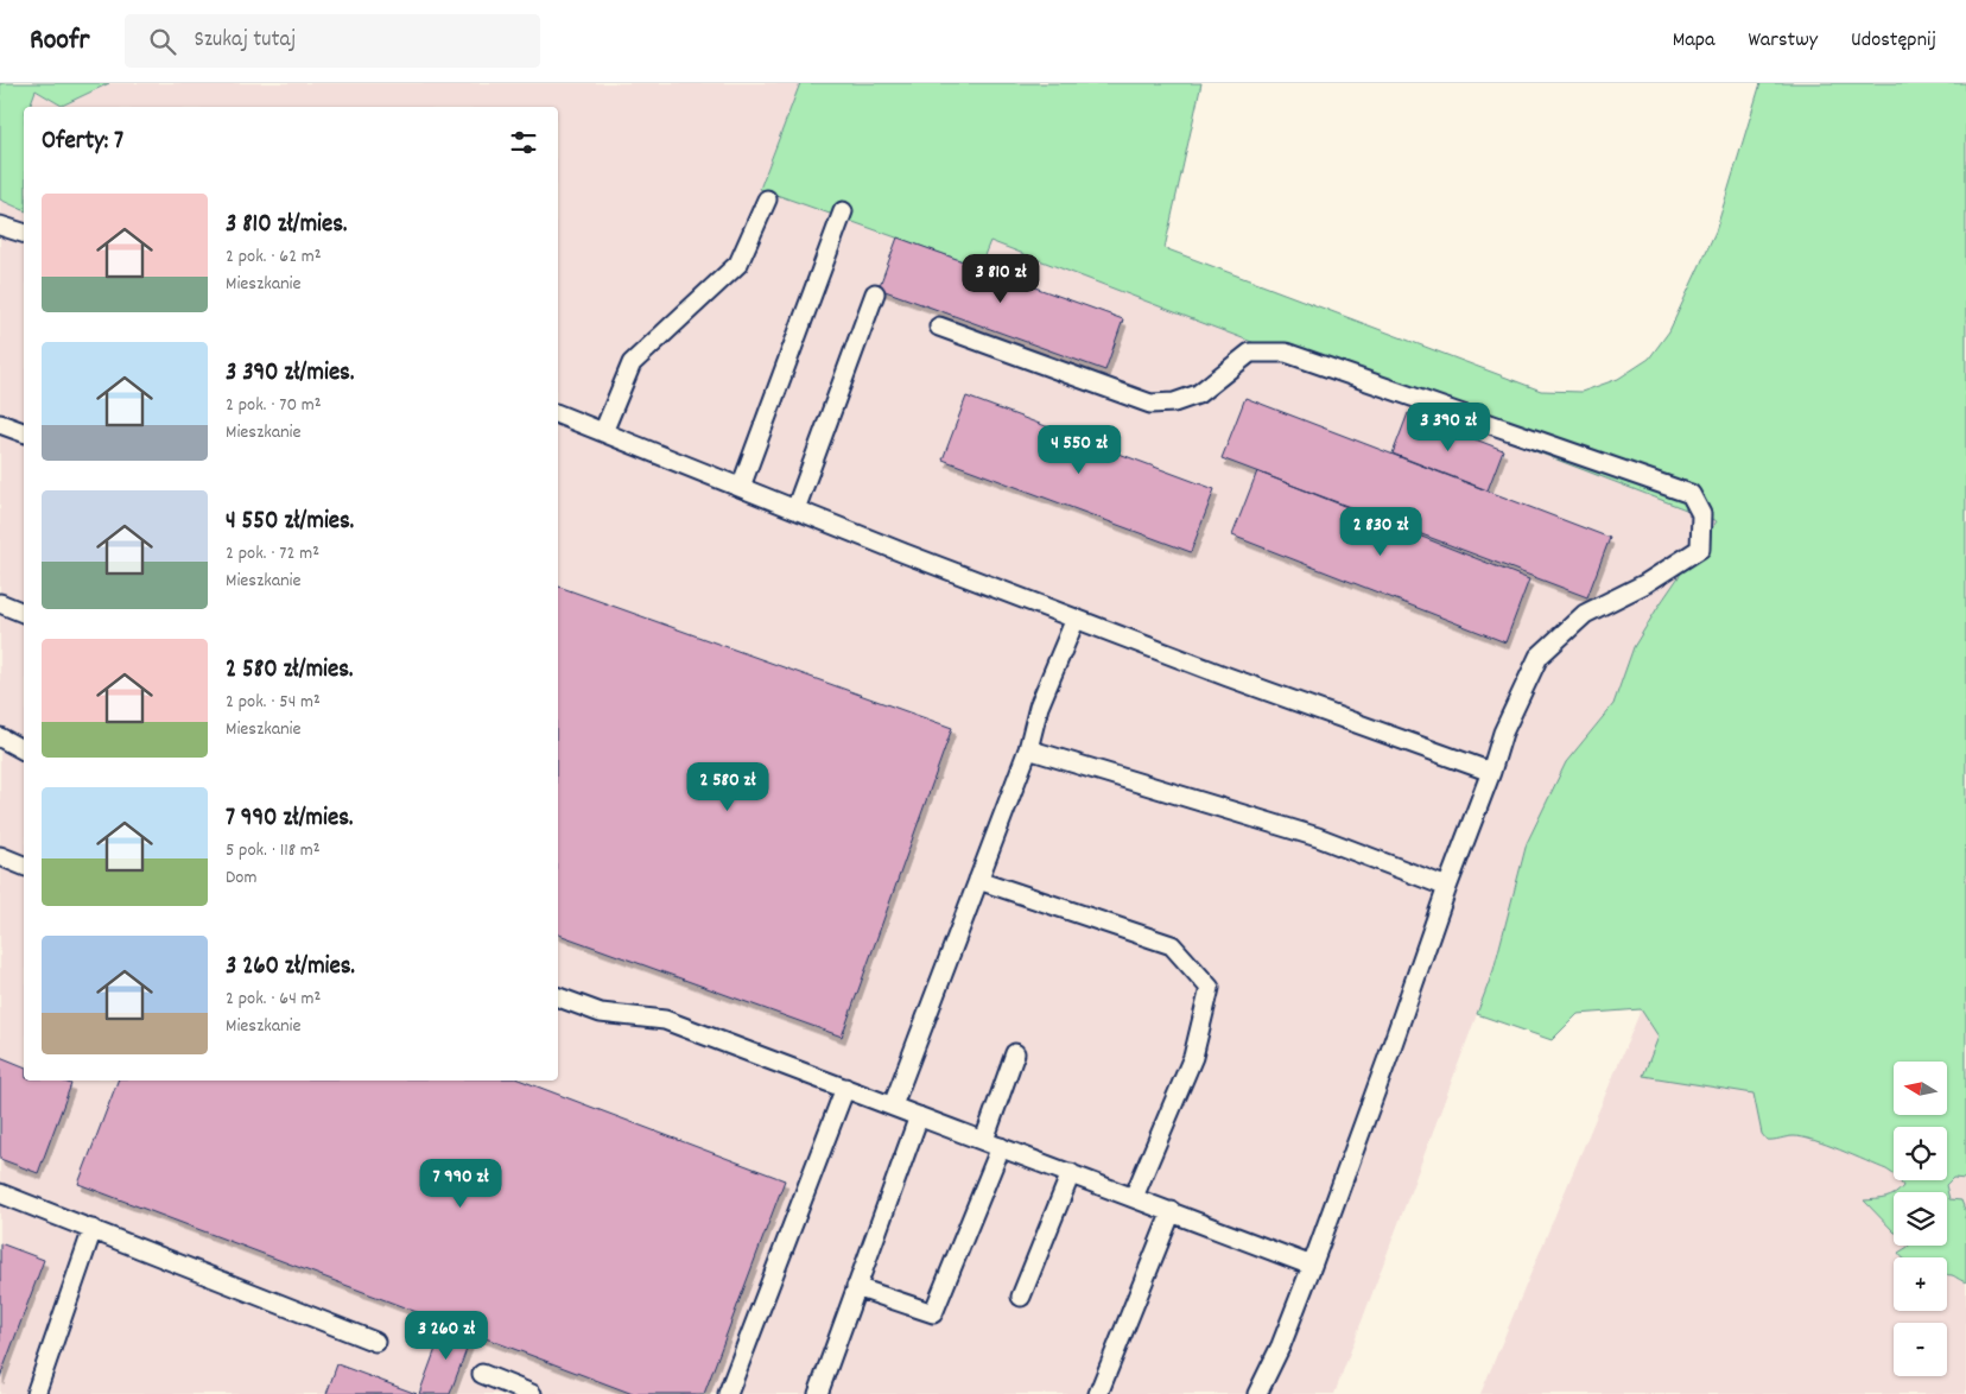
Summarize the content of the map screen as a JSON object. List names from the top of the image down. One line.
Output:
{"north":"left","page":{"header":"Roofr","search":"Szukaj tutaj","nav":["Mapa","Warstwy","Udostępnij"],"heading":"Oferty: 7","list":[{"name":"3 810 zł/mies.","note":"2 pok. · 62 m² · Mieszkanie"},{"name":"3 390 zł/mies.","note":"2 pok. · 70 m² · Mieszkanie"},{"name":"4 550 zł/mies.","note":"2 pok. · 72 m² · Mieszkanie"},{"name":"2 580 zł/mies.","note":"2 pok. · 54 m² · Mieszkanie"},{"name":"7 990 zł/mies.","note":"5 pok. · 118 m² · Dom"},{"name":"3 260 zł/mies.","note":"2 pok. · 64 m² · Mieszkanie"}],"price":["3 810 zł","3 390 zł","4 550 zł","2 830 zł","2 580 zł","7 990 zł","3 260 zł"],"map_buttons":["+","−"]}}
